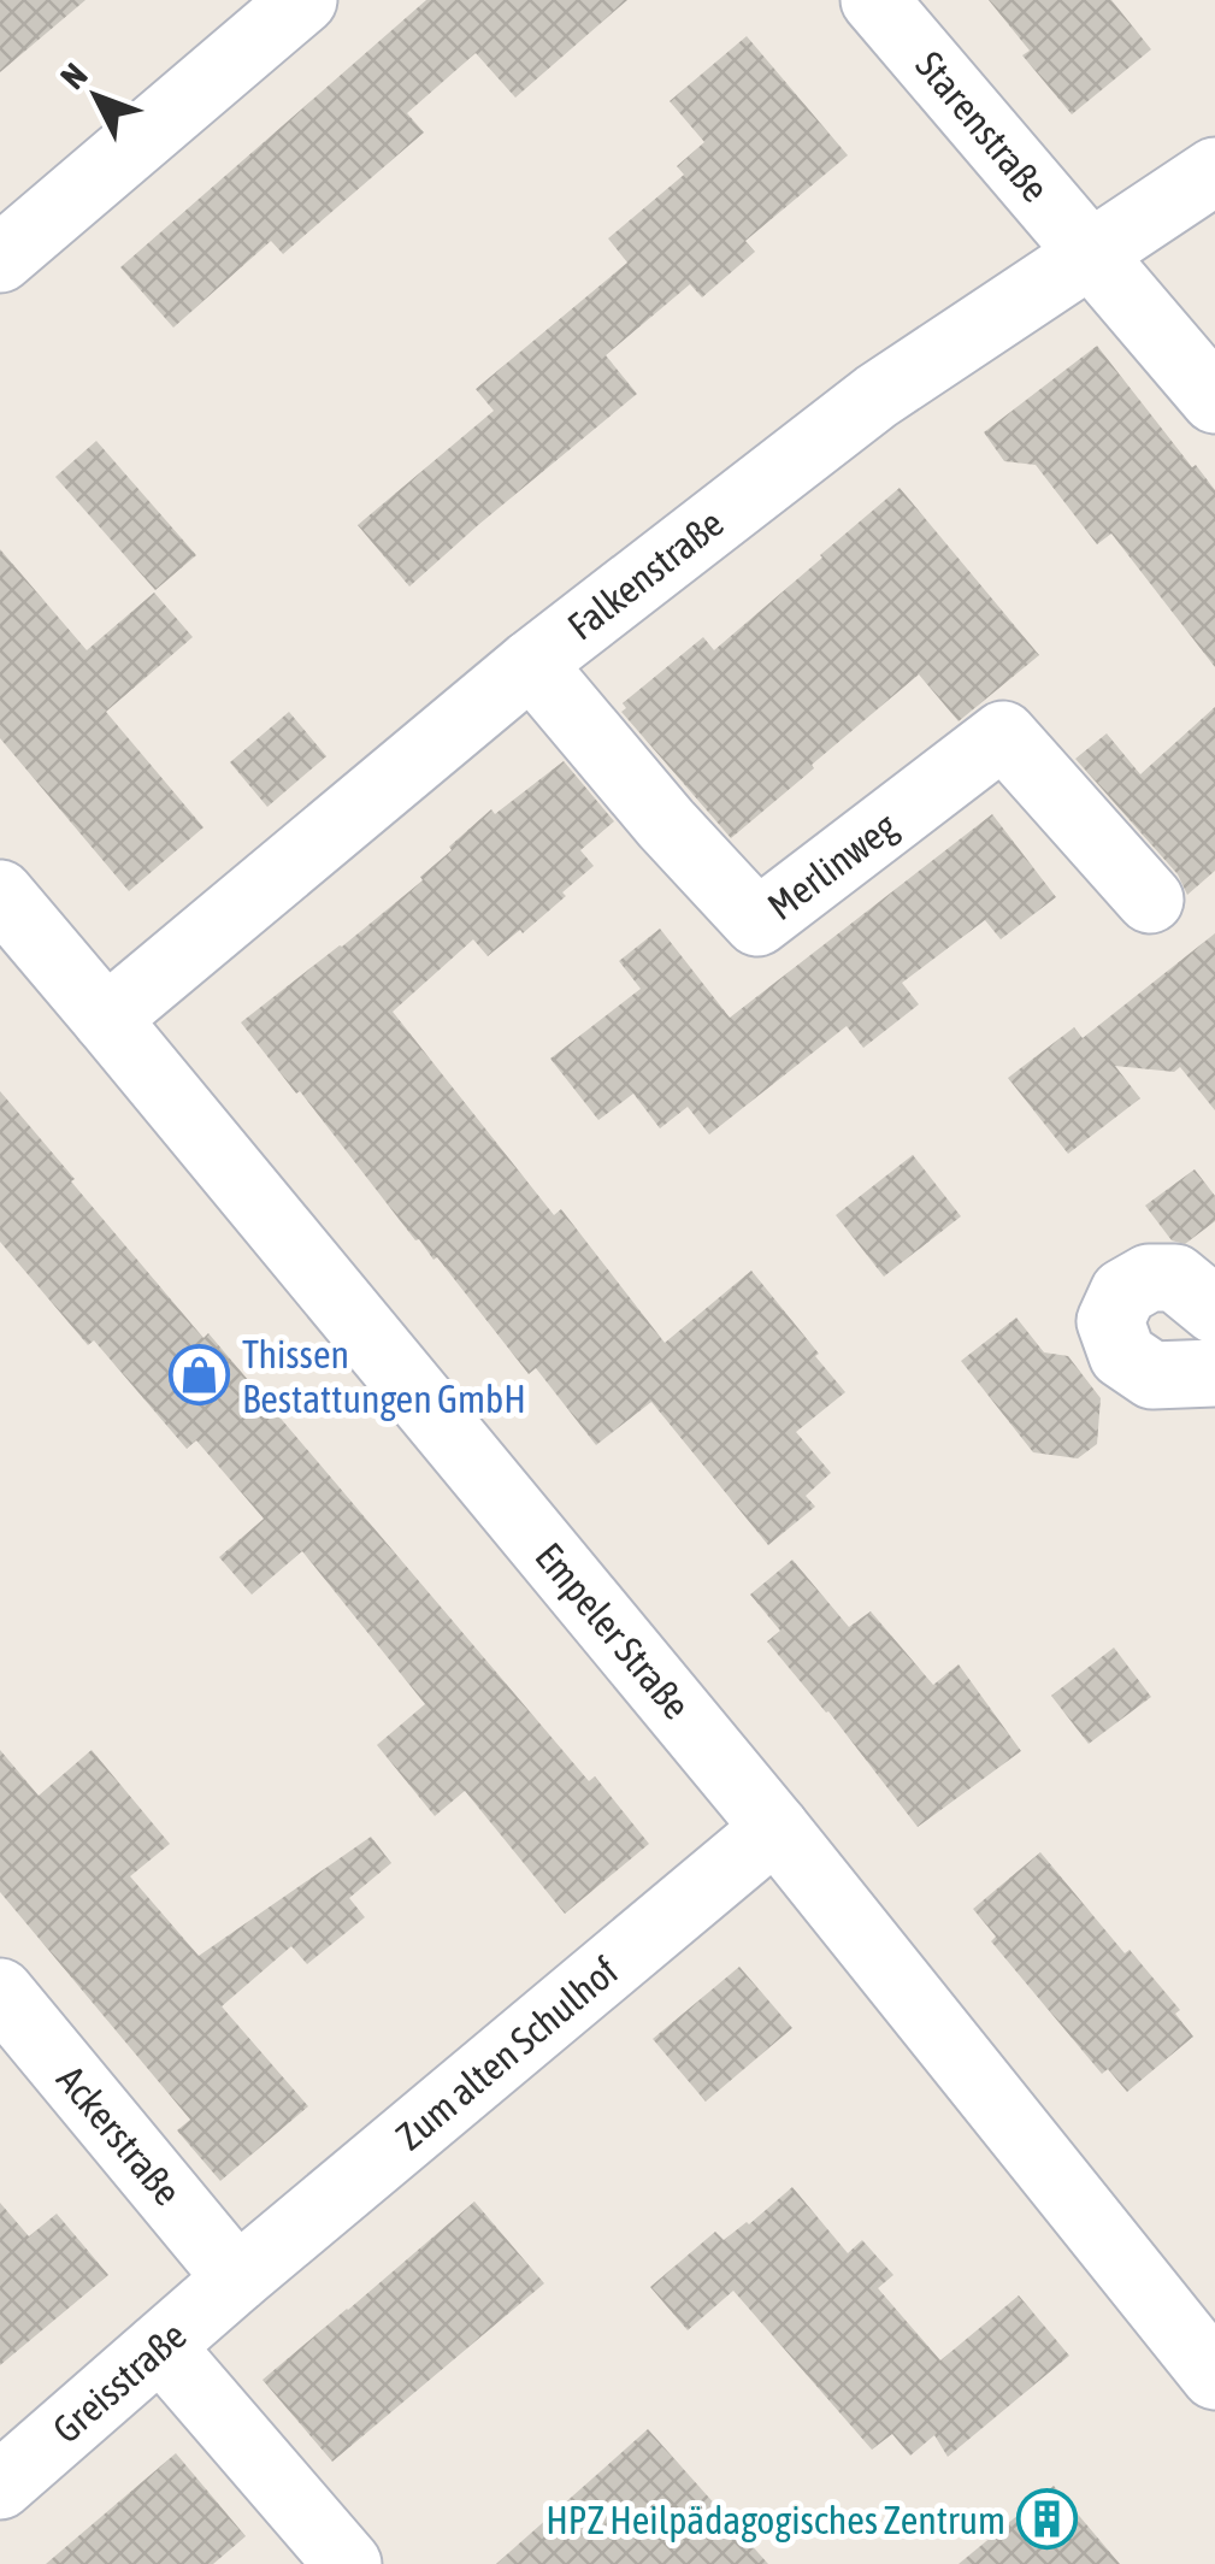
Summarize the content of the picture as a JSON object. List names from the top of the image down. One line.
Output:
{"streets":{"street":["Starenstraße","Falkenstraße","Merlinweg","Empeler Straße","Zum alten Schulhof","Ackerstraße","Greisstraße"]},"crossings":[["Starenstraße","Falkenstraße"],["Falkenstraße","Merlinweg"],["Falkenstraße","Empeler Straße"],["Empeler Straße","Zum alten Schulhof"],["Zum alten Schulhof","Ackerstraße"],["Zum alten Schulhof","Greisstraße"],["Ackerstraße","Greisstraße"]],"places":{"shop":["Thissen Bestattungen GmbH"],"building":["HPZ Heilpädagogisches Zentrum"]},"north":"top left"}
